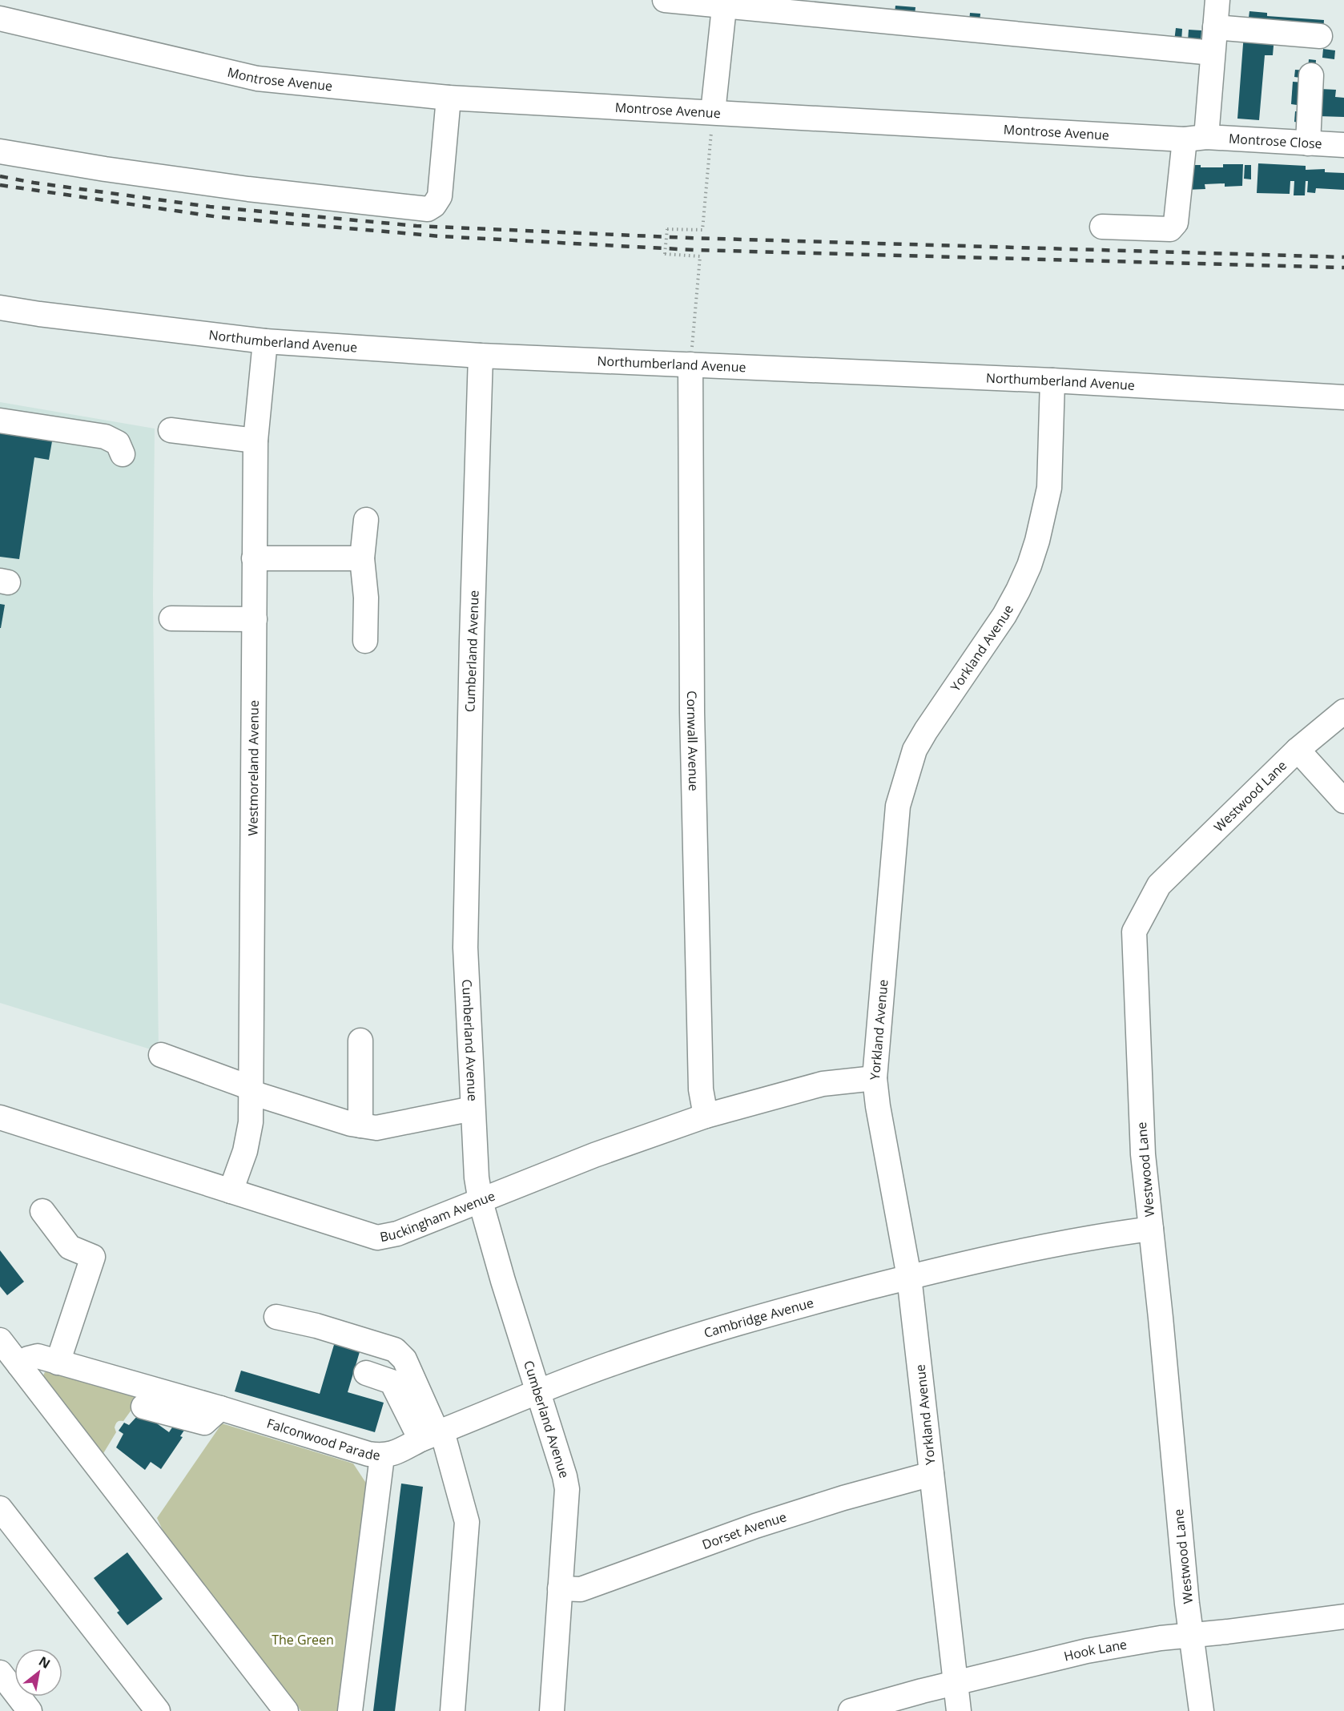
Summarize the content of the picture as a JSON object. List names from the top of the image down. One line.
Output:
{"streets":{"street":["Montrose Avenue","Montrose Close","Northumberland Avenue","Yorkland Avenue","Cumberland Avenue","Cornwall Avenue","Westmoreland Avenue","Westwood Lane","Buckingham Avenue","Cambridge Avenue","Falconwood Parade","Dorset Avenue","Hook Lane"]},"crossings":[["Montrose Avenue","Montrose Close"],["Northumberland Avenue","Yorkland Avenue"],["Northumberland Avenue","Cumberland Avenue"],["Northumberland Avenue","Cornwall Avenue"],["Northumberland Avenue","Westmoreland Avenue"],["Yorkland Avenue","Buckingham Avenue"],["Yorkland Avenue","Cambridge Avenue"],["Yorkland Avenue","Dorset Avenue"],["Yorkland Avenue","Hook Lane"],["Cumberland Avenue","Buckingham Avenue"],["Cumberland Avenue","Cambridge Avenue"],["Cumberland Avenue","Dorset Avenue"],["Cornwall Avenue","Buckingham Avenue"],["Westmoreland Avenue","Buckingham Avenue"],["Westwood Lane","Cambridge Avenue"],["Westwood Lane","Hook Lane"],["Cambridge Avenue","Falconwood Parade"]],"parks":["The Green"],"north":"top right"}
